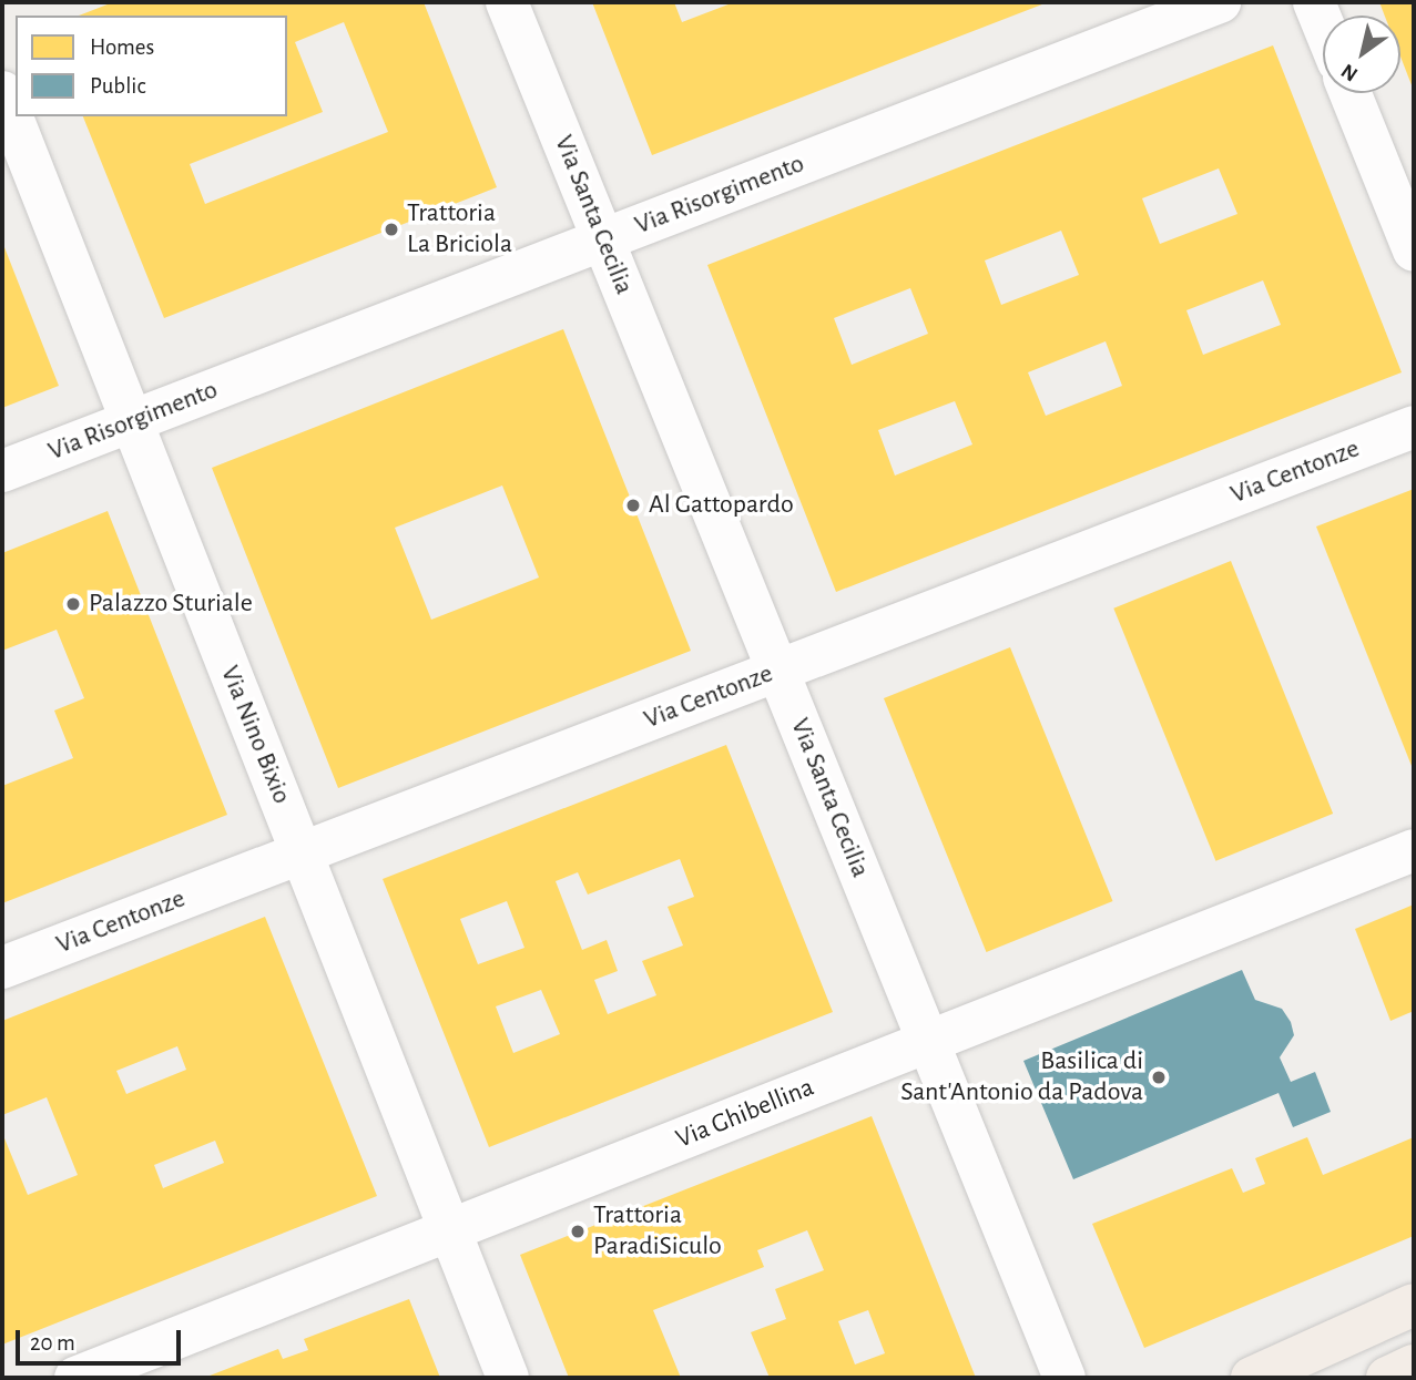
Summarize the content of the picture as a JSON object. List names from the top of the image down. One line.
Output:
{"streets":{"street":["Via Risorgimento","Via Santa Cecilia","Via Centonze","Via Nino Bixio","Via Ghibellina"]},"crossings":[["Via Risorgimento","Via Santa Cecilia"],["Via Risorgimento","Via Nino Bixio"],["Via Santa Cecilia","Via Centonze"],["Via Santa Cecilia","Via Ghibellina"],["Via Centonze","Via Nino Bixio"],["Via Nino Bixio","Via Ghibellina"]],"places":["Trattoria La Briciola","Al Gattopardo","Palazzo Sturiale","Basilica di Sant'Antonio da Padova","Trattoria ParadiSiculo"],"legend":["Homes","Public"],"scale_bar":"20 m","north":"bottom left"}
